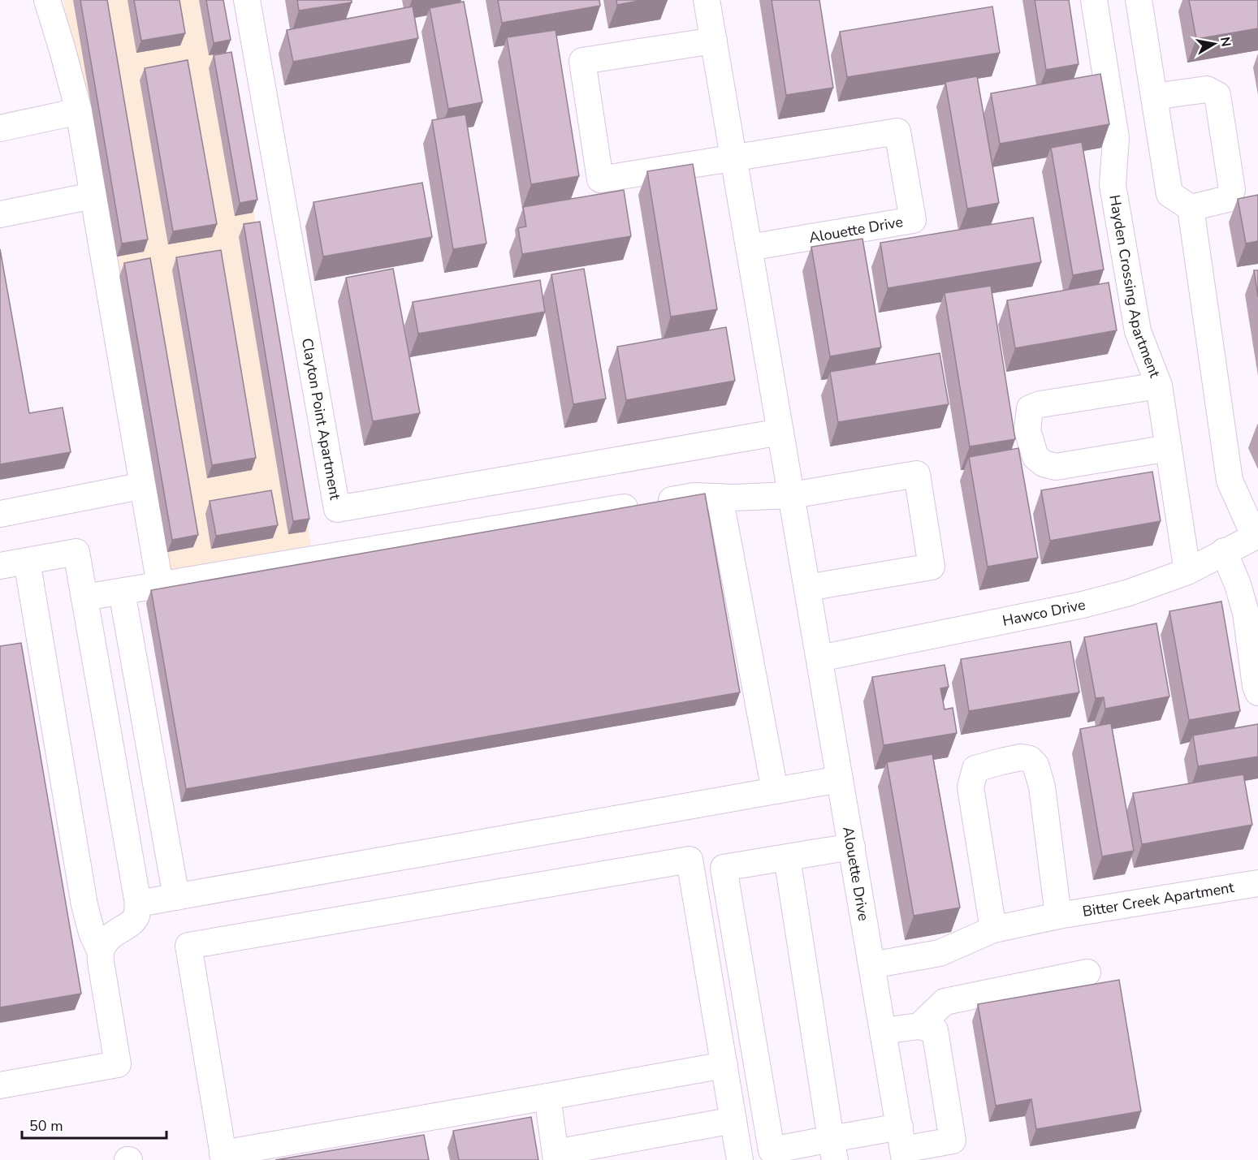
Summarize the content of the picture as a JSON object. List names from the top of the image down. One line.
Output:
{"streets":{"street":["Alouette Drive","Hayden Crossing Apartment","Clayton Point Apartment","Hawco Drive","Bitter Creek Apartment"]},"crossings":[["Alouette Drive","Clayton Point Apartment"],["Alouette Drive","Hawco Drive"],["Alouette Drive","Bitter Creek Apartment"],["Hayden Crossing Apartment","Hawco Drive"]],"scale_bar":"50 m","north":"right"}
